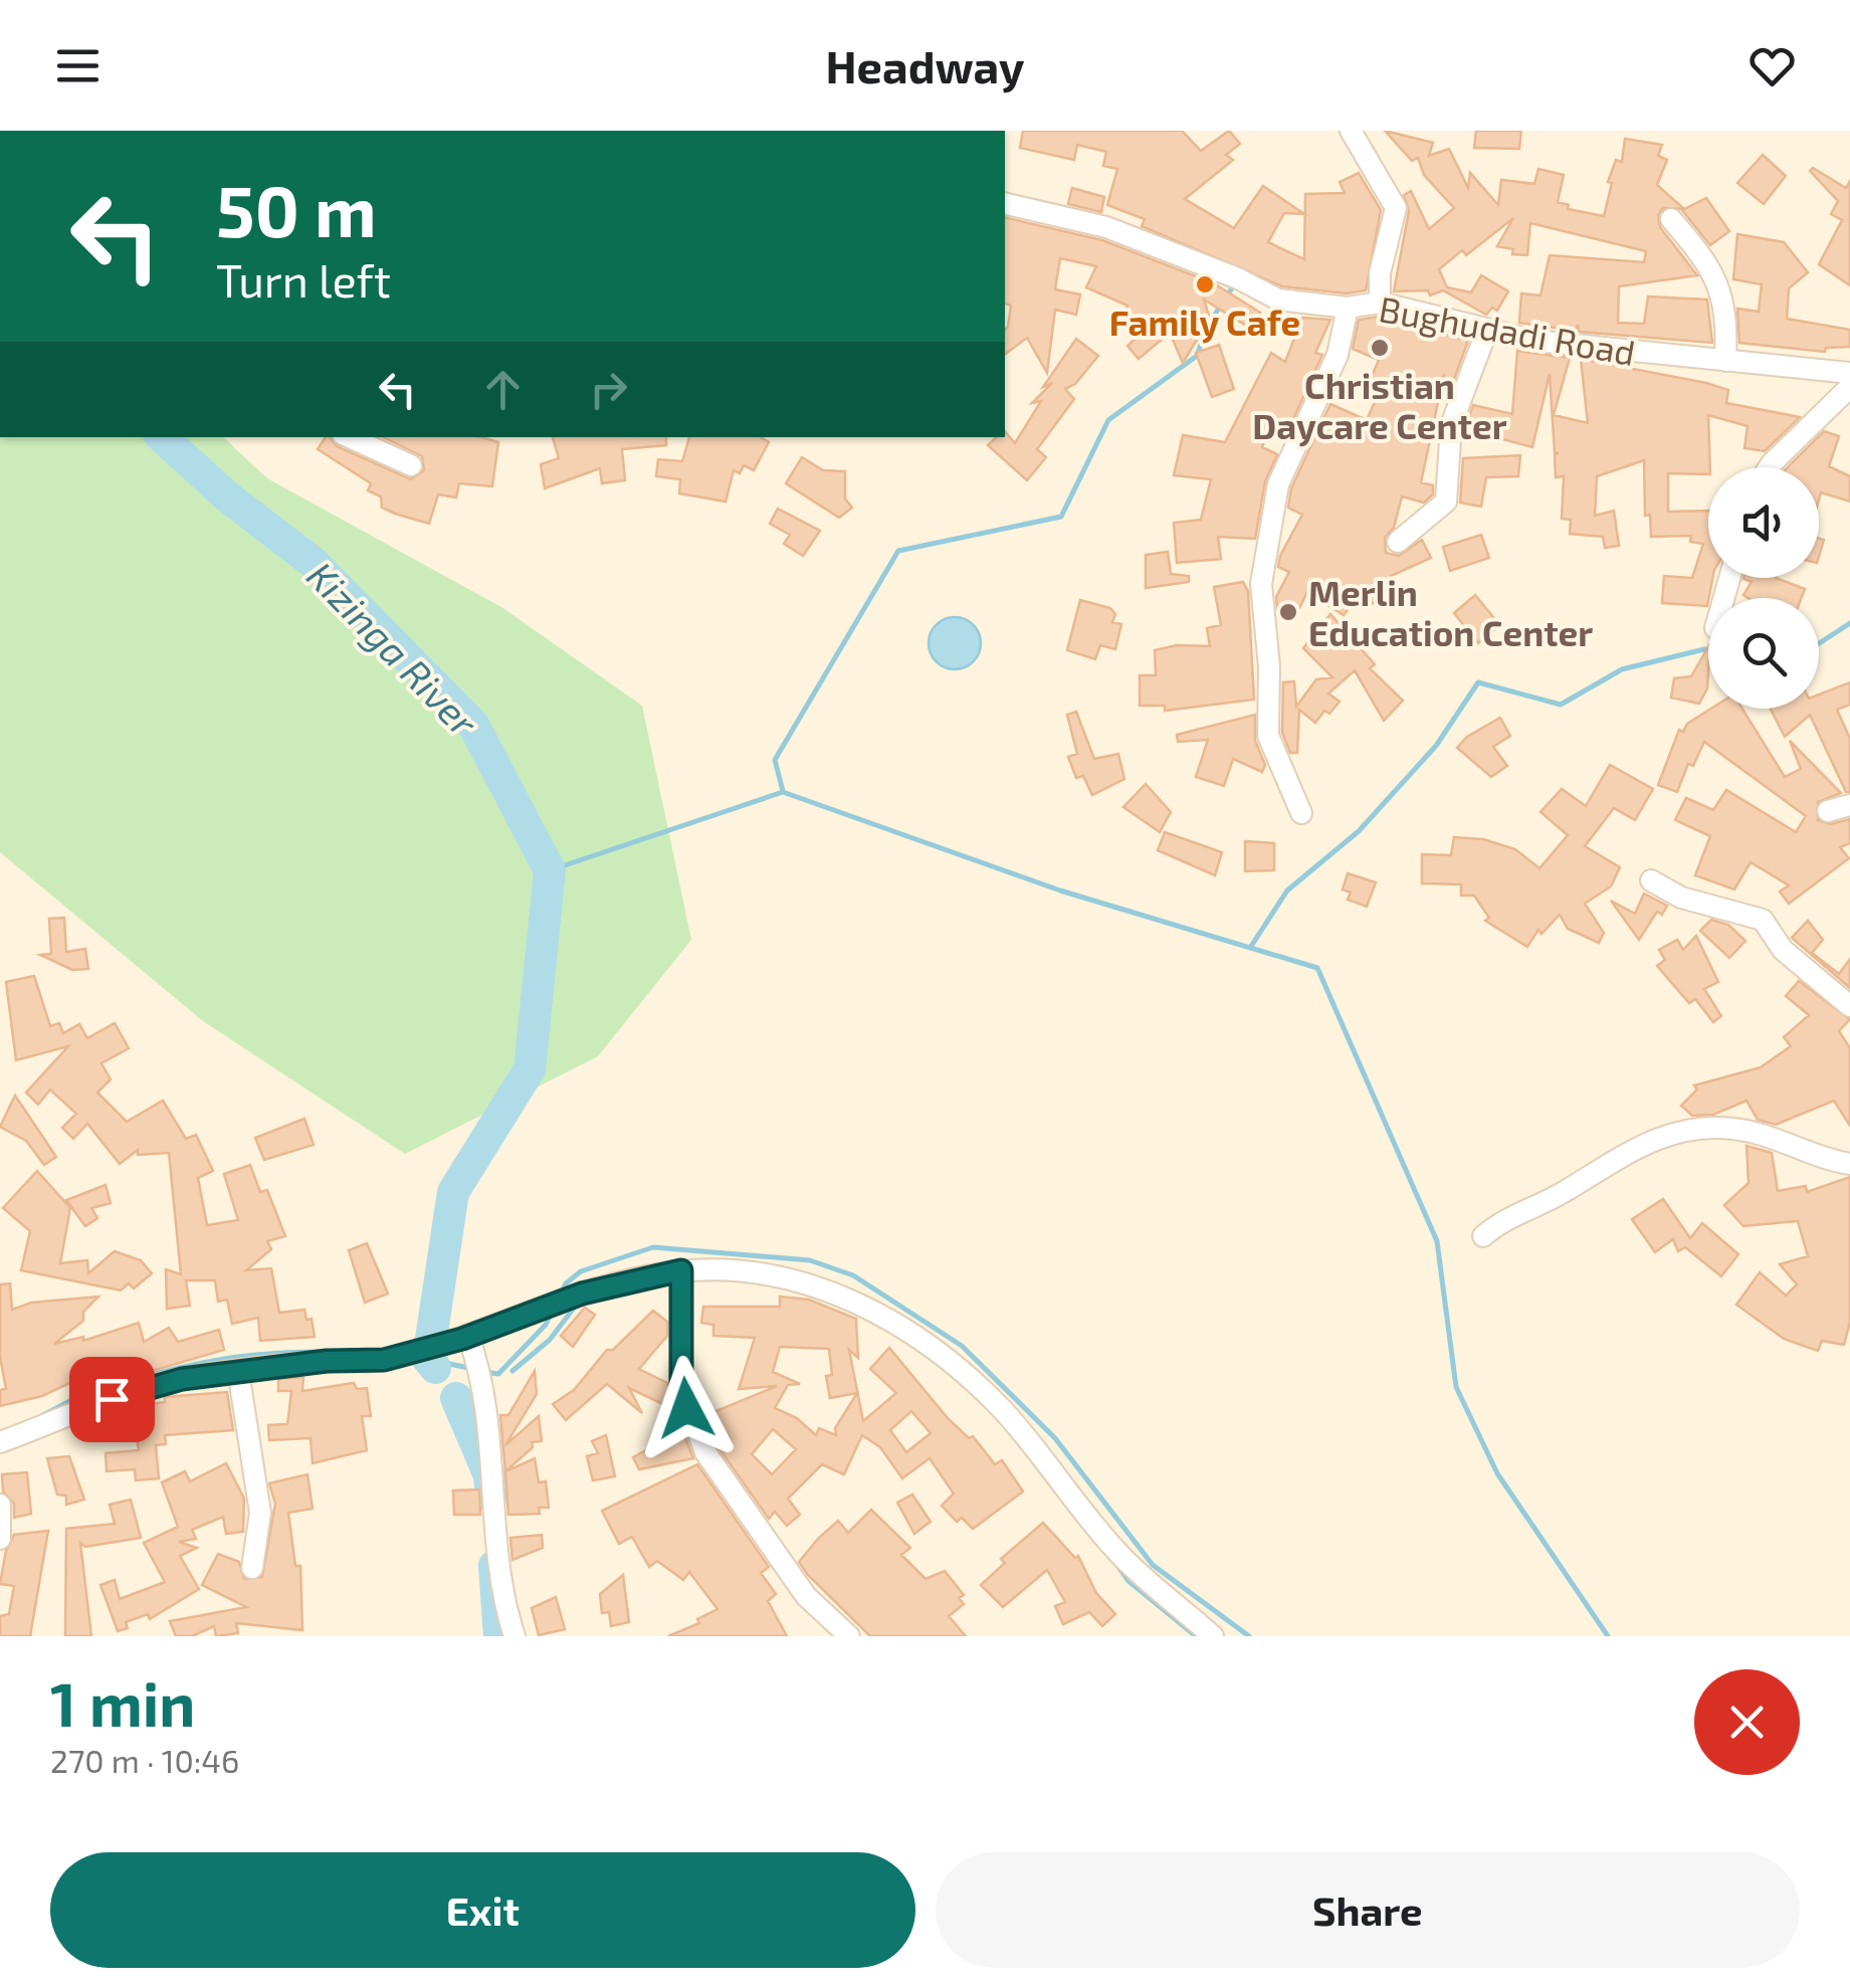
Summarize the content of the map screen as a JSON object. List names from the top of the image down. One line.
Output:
{"streets":{"street":["Bughudadi Road"]},"water":["Kizinga River"],"places":["Family Cafe","Christian Daycare Center","Merlin Education Center"],"page":{"header":"Headway","turn":["50 m","Turn left"],"heading":["1 min","270 m · 10:46"],"buttons":["Exit","Share"]}}
